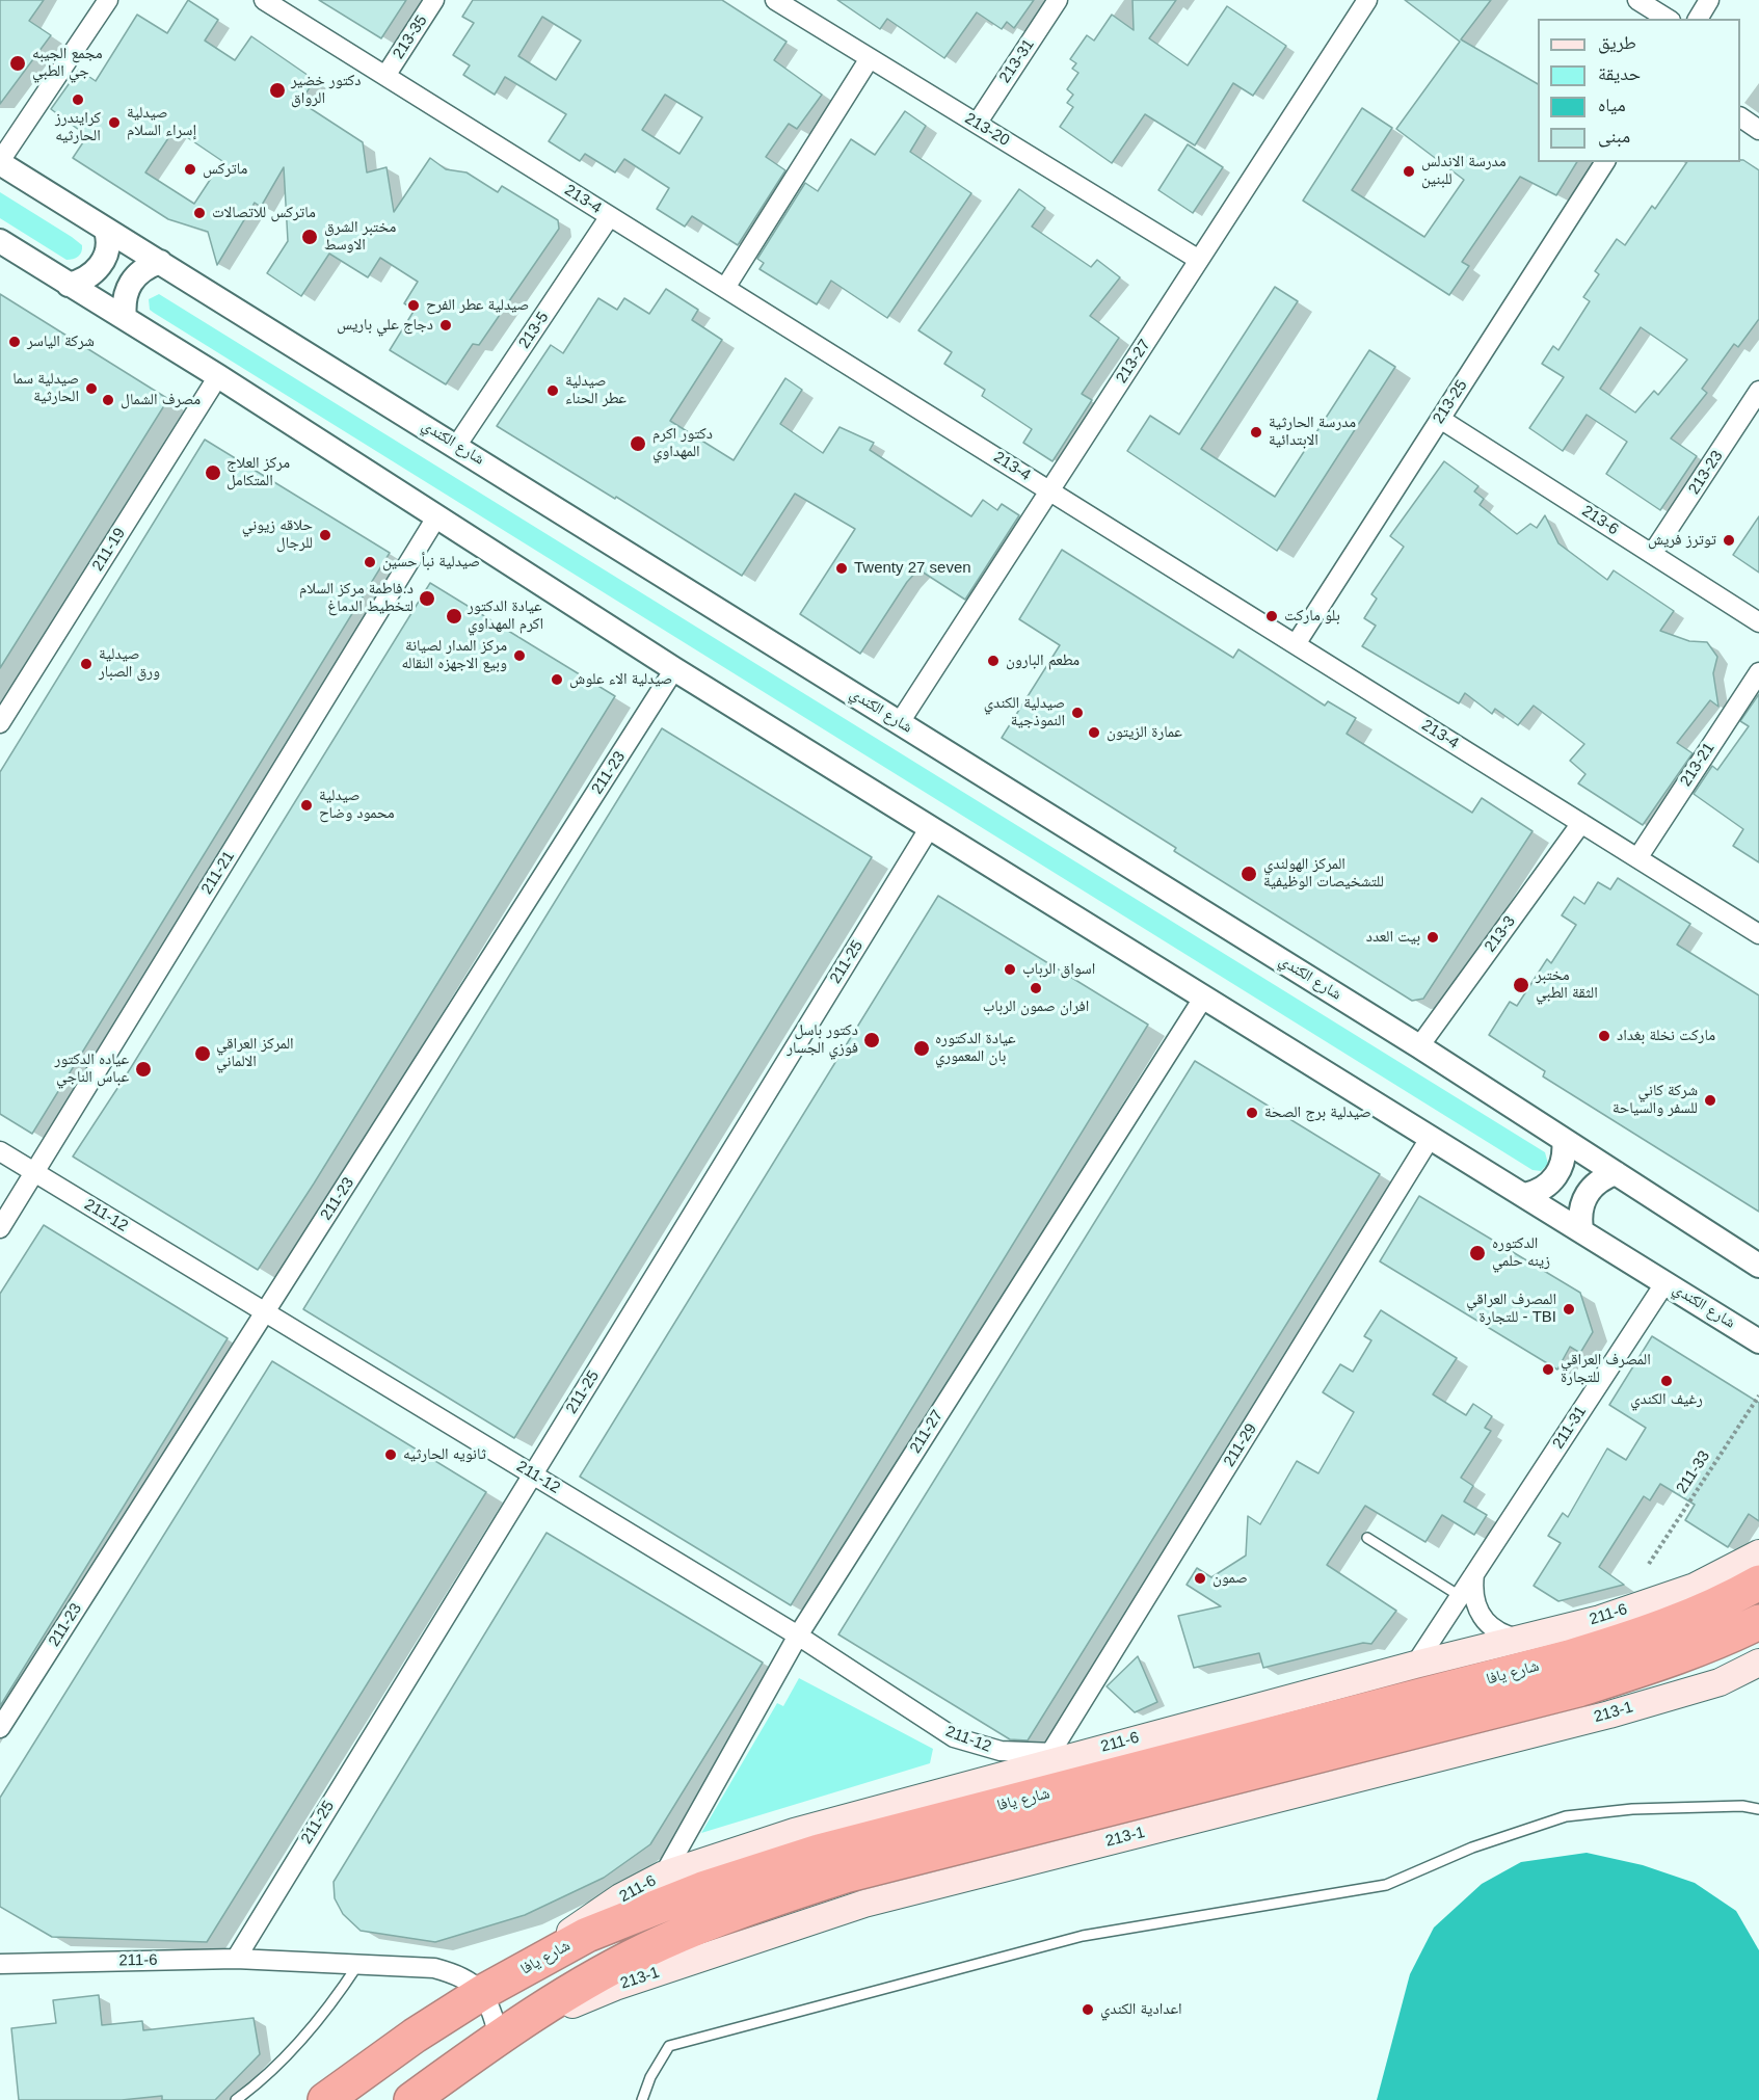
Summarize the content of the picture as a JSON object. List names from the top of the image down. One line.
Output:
{"streets":{"highway":["شارع يافا"],"main road":["211-6","213-1"],"street":["213-35","213-31","213-20","213-4","213-5","213-27","213-25","شارع الكندي","213-23","213-6","211-19","213-21","211-23","211-21","213-3","211-25","211-12","211-31","211-27","211-29"],"path":["211-33"]},"crossings":[["213-35","213-4"],["213-31","213-20"],["213-20","213-27"],["213-4","213-5"],["213-4","213-27"],["213-4","213-25"],["213-4","213-21"],["213-4","213-3"],["213-5","شارع الكندي"],["213-27","شارع الكندي"],["213-25","213-6"],["شارع الكندي","211-19"],["شارع الكندي","211-23"],["شارع الكندي","211-21"],["شارع الكندي","213-3"],["شارع الكندي","211-25"],["شارع الكندي","211-31"],["شارع الكندي","211-27"],["شارع الكندي","211-29"],["213-23","213-6"],["211-23","211-12"],["211-21","211-12"],["211-25","211-12"],["211-25","211-6"],["211-12","211-27"],["211-12","211-29"],["211-12","211-6"],["211-31","211-6"],["211-27","211-6"],["211-6","شارع يافا"],["شارع يافا","213-1"]],"places":["مجمع الجيبه جي الطبي","دكتور خضير الرواق","كرايندرز الحارثيه","صيدلية إسراء السلام","ماتركس","مدرسة الاندلس للبنين","ماتركس للاتصالات","مختبر الشرق الاوسط","صيدلية عطر الفرح","دجاج علي باريس","شركة الياسر","صيدلية سما الحارثية","صيدلية عطر الحناء","مصرف الشمال","مدرسة الحارثية الابتدائية","دكتور اكرم المهداوي","مركز العلاج المتكامل","حلاقه زيوني للرجال","توترز فريش","صيدلية نبأ حسين","Twenty 27 seven","د.فاطمة مركز السلام لتخطيط الدماغ","عيادة الدكتور اكرم المهداوي","بلو ماركت","مركز المدار لصيانة وبيع الاجهزه النقاله","مطعم البارون","صيدلية ورق الصبار","صيدلية الاء علوش","صيدلية الكندي النموذجية","عمارة الزيتون","صيدلية محمود وضاح","المركز الهولندي للتشخيصات الوظيفية","بيت العدد","اسواق الرباب","مختبر الثقة الطبي","افران صمون الرباب","ماركت نخلة بغداد","دكتور باسل فوزي الجسار","عيادة الدكتوره بان المعموري","المركز العراقي الالماني","عياده الدكتور عباس الناجي","شركة كاني للسفر والسياحة","صيدلية برج الصحة","الدكتوره زينه حلمي","المصرف العراقي للتجارة - TBI","المصرف العراقي للتجارة","رغيف الكندي","ثانويه الحارثيه","صمون","اعدادية الكندي"],"legend":["طريق","حديقة","مياه","مبنى"]}
